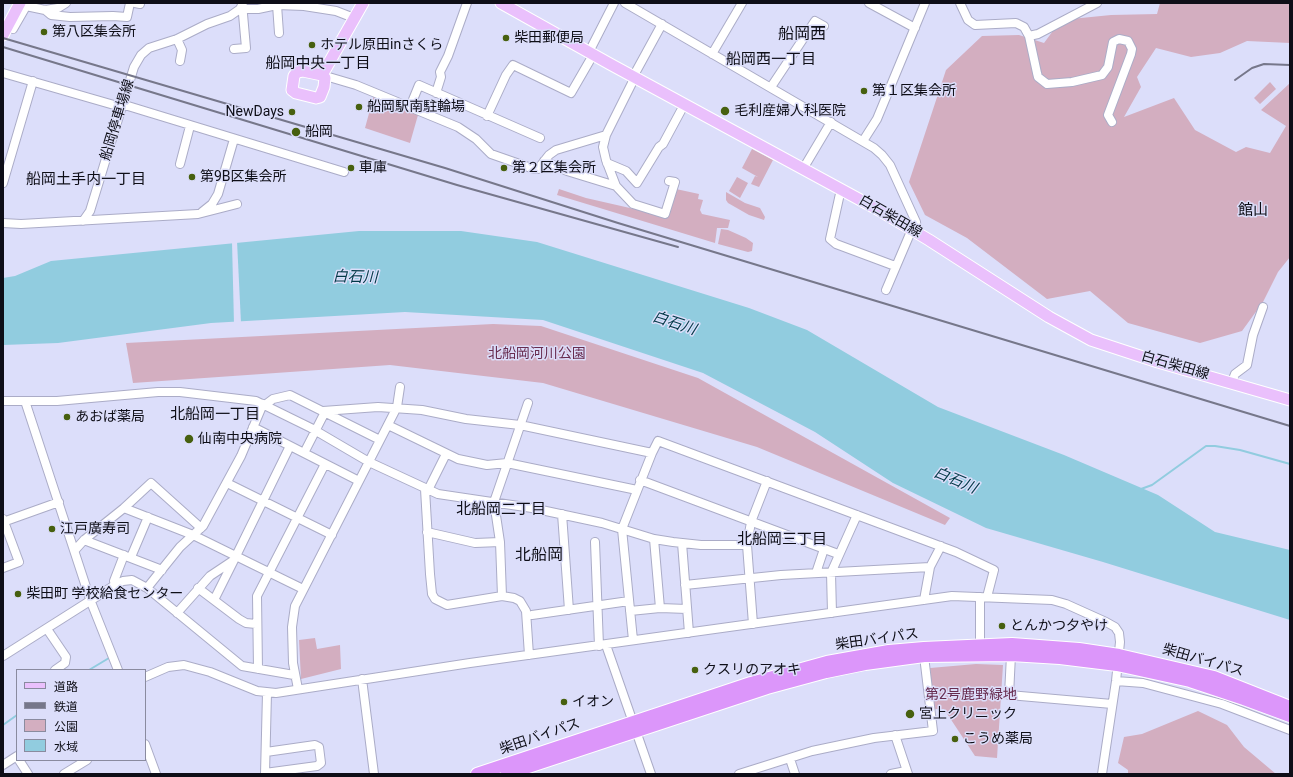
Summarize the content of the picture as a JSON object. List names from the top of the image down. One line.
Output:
{"streets":{"highway":["柴田バイパス"],"main road":["白石柴田線"],"street":["船岡停車場線"]},"districts":["船岡西","船岡西一丁目","船岡中央一丁目","船岡土手内一丁目","館山","北船岡一丁目","北船岡二丁目","北船岡三丁目","北船岡"],"water":["白石川"],"parks":["北船岡河川公園","第2号鹿野緑地"],"places":["第八区集会所","柴田郵便局","ホテル原田inさくら","第１区集会所","船岡駅南駐輪場","毛利産婦人科医院","NewDays","船岡","車庫","第２区集会所","第9B区集会所","あおば薬局","仙南中央病院","江戸廣寿司","柴田町 学校給食センター","とんかつ夕やけ","クスリのアオキ","イオン","宮上クリニック","こうめ薬局"],"legend":["道路","鉄道","公園","水域"]}
